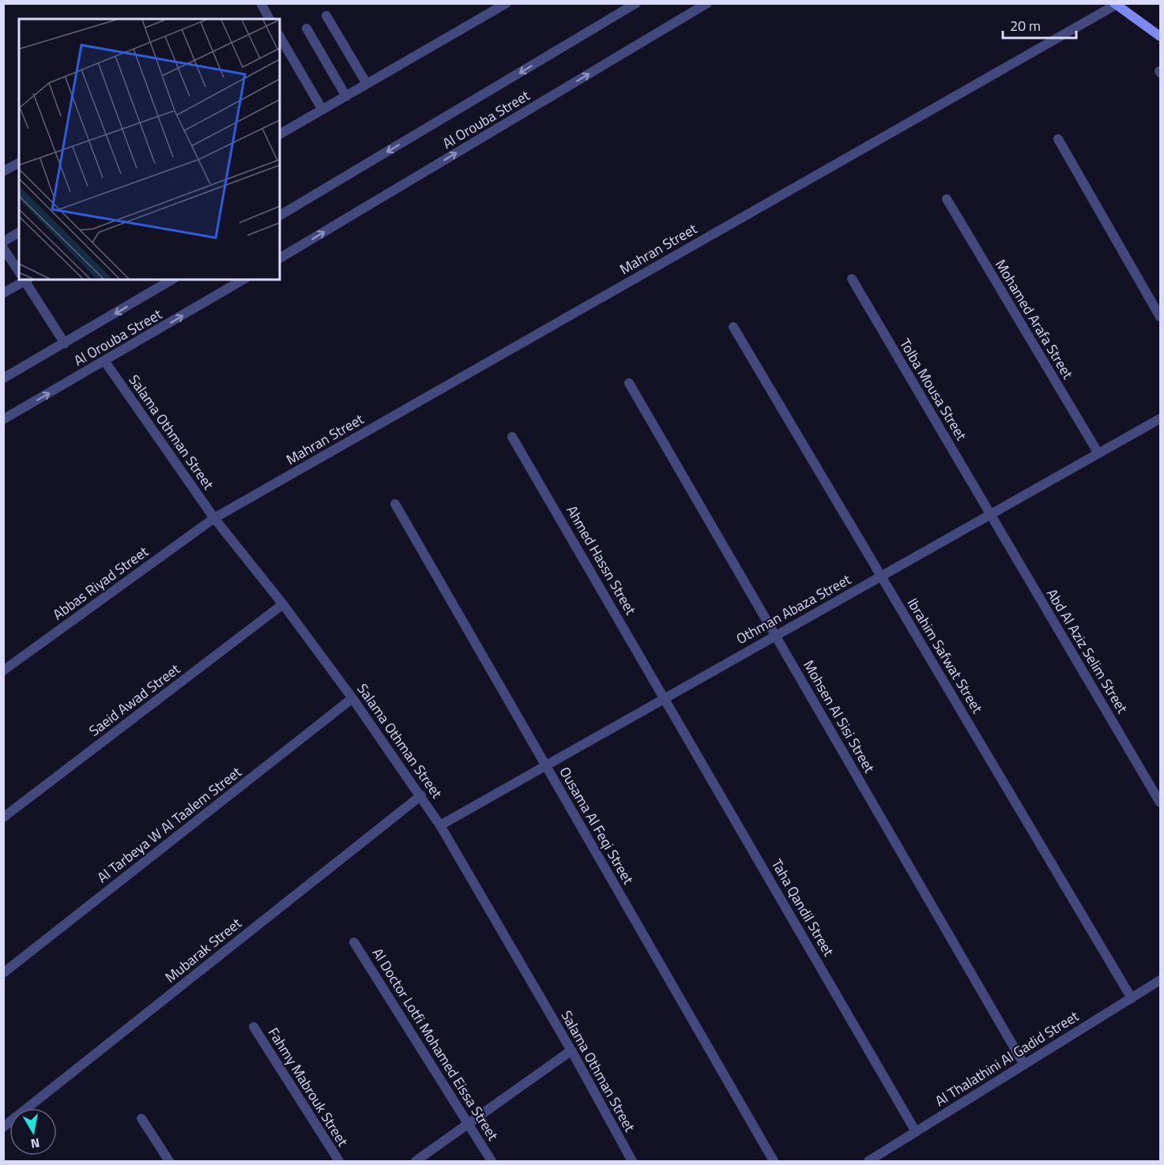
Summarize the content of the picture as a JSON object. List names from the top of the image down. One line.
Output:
{"streets":{"street":["Al Orouba Street","Mahran Street","Mohamed Arafa Street","Tolba Mousa Street","Salama Othman Street","Ahmed Hassn Street","Abbas Riyad Street","Othman Abaza Street","Abd Al Aziz Selim Street","Ibrahim Safwat Street","Saeid Awad Street","Mohsen Al Sisi Street","Al Tarbeya W Al Taalem Street","Ousama Al Feqi Street","Taha Qandil Street","Mubarak Street","Al Doctor Lotfi Mohamed Eissa Street","Al Thalathini Al Gadid Street","Fahmy Mabrouk Street"]},"crossings":[["Al Orouba Street","Salama Othman Street"],["Mahran Street","Salama Othman Street"],["Mahran Street","Abbas Riyad Street"],["Mohamed Arafa Street","Othman Abaza Street"],["Tolba Mousa Street","Othman Abaza Street"],["Tolba Mousa Street","Abd Al Aziz Selim Street"],["Salama Othman Street","Abbas Riyad Street"],["Salama Othman Street","Othman Abaza Street"],["Salama Othman Street","Saeid Awad Street"],["Salama Othman Street","Al Tarbeya W Al Taalem Street"],["Salama Othman Street","Mubarak Street"],["Ahmed Hassn Street","Othman Abaza Street"],["Ahmed Hassn Street","Taha Qandil Street"],["Othman Abaza Street","Abd Al Aziz Selim Street"],["Othman Abaza Street","Ibrahim Safwat Street"],["Othman Abaza Street","Mohsen Al Sisi Street"],["Othman Abaza Street","Ousama Al Feqi Street"],["Othman Abaza Street","Taha Qandil Street"],["Ibrahim Safwat Street","Al Thalathini Al Gadid Street"],["Mohsen Al Sisi Street","Al Thalathini Al Gadid Street"],["Taha Qandil Street","Al Thalathini Al Gadid Street"]],"scale_bar":"20 m","north":"bottom"}
